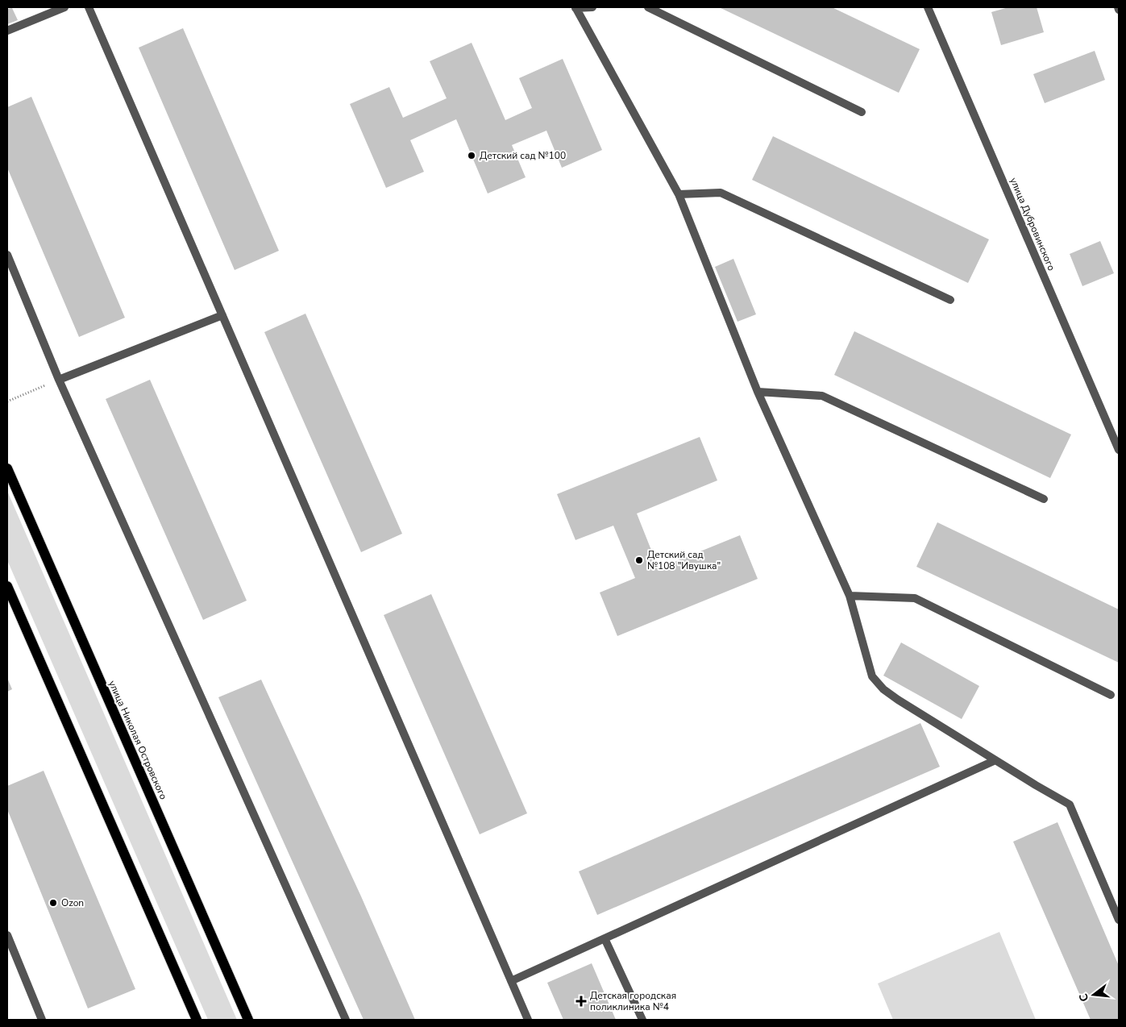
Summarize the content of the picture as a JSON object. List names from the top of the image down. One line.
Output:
{"streets":{"main road":["улица Николая Островского"],"street":["улица Дубровинского"]},"places":{"other":["Детский сад №100","Детский сад №108 \"Ивушка\"","Ozon"],"health":["Детская городская поликлиника №4"]},"north":"left"}
